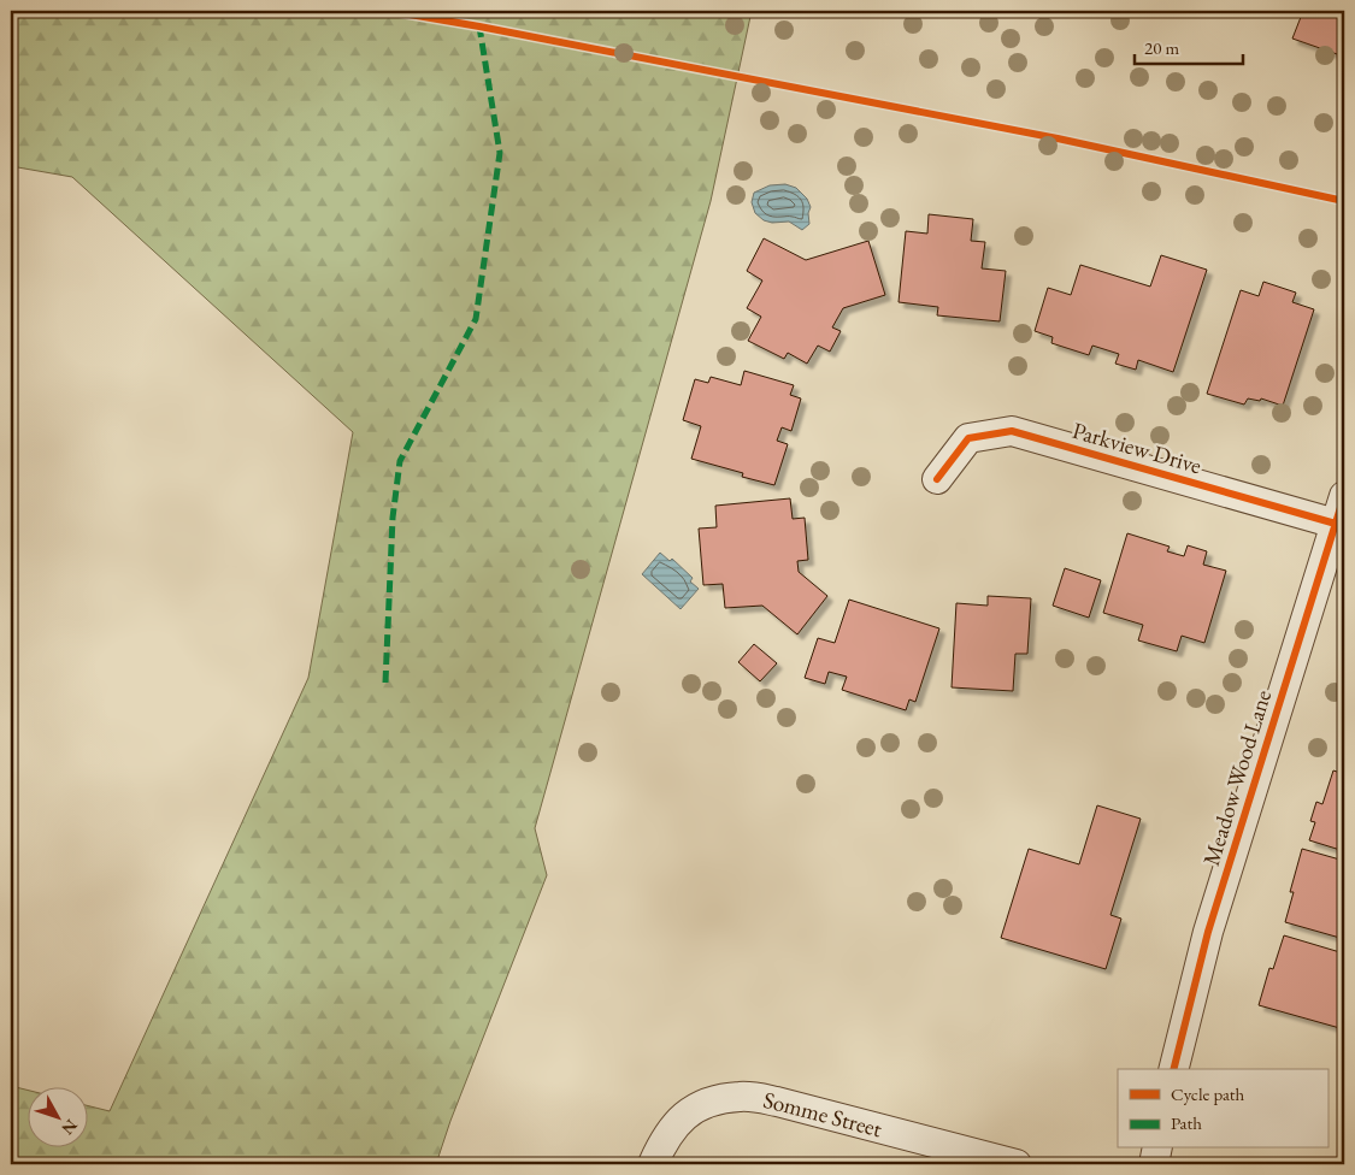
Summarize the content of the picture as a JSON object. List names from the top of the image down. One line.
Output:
{"streets":{"street":["Parkview Drive","Meadow Wood Lane","Somme Street"]},"crossings":[["Parkview Drive","Meadow Wood Lane"]],"legend":["Cycle path","Path"],"scale_bar":"20 m","north":"bottom right"}
